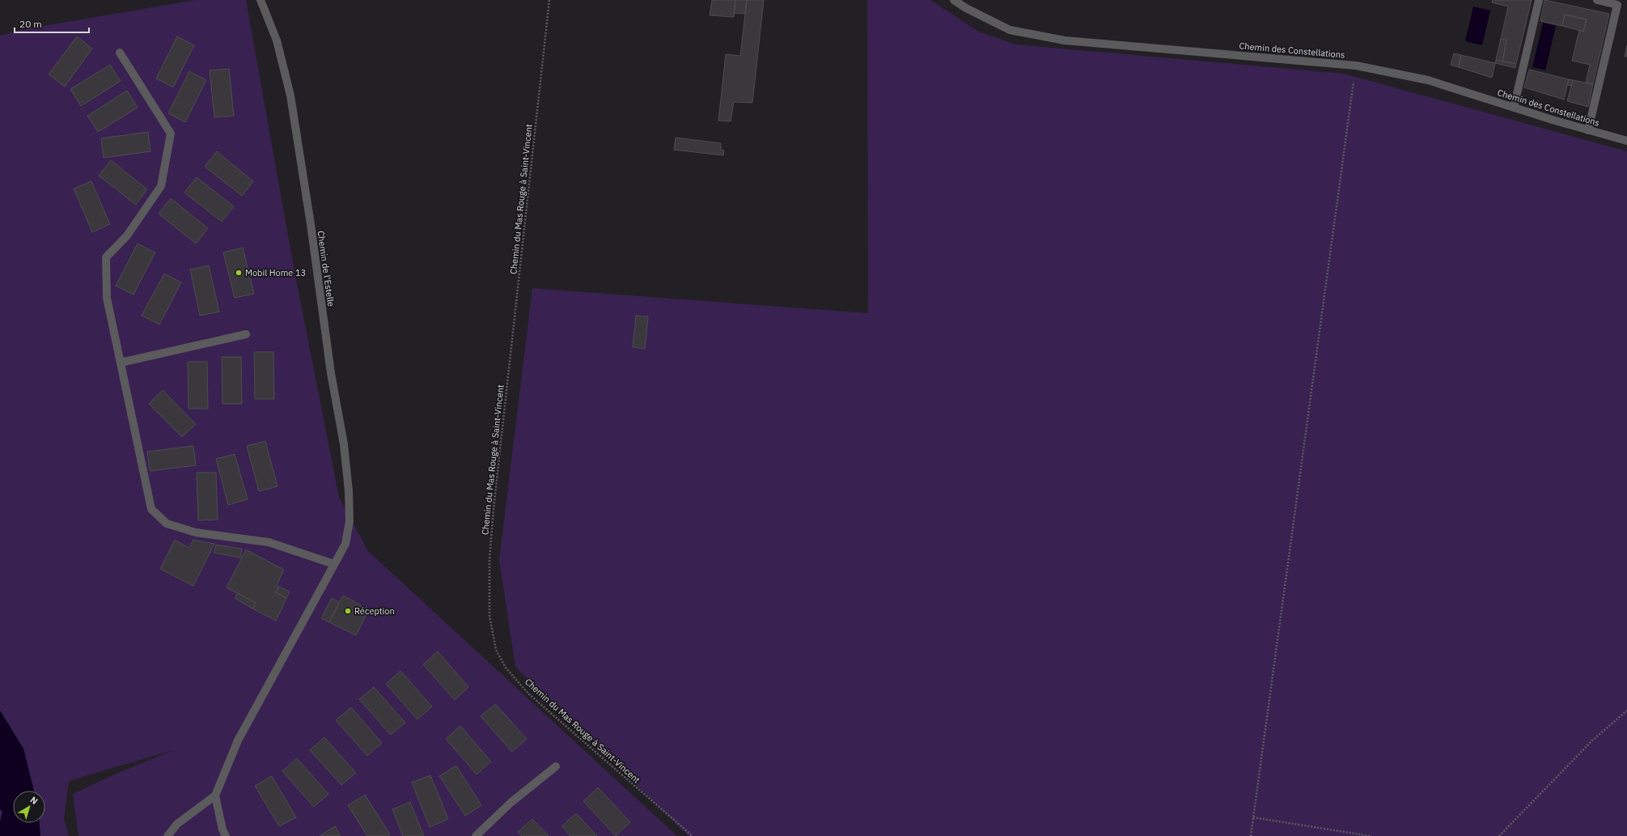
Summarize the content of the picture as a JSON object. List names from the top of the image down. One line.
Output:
{"streets":{"street":["Chemin des Constellations","Chemin de l'Estelle"],"path":["Chemin du Mas Rouge à Saint-Vincent"]},"places":["Mobil Home 13","Réception"],"scale_bar":"20 m","north":"top right"}
